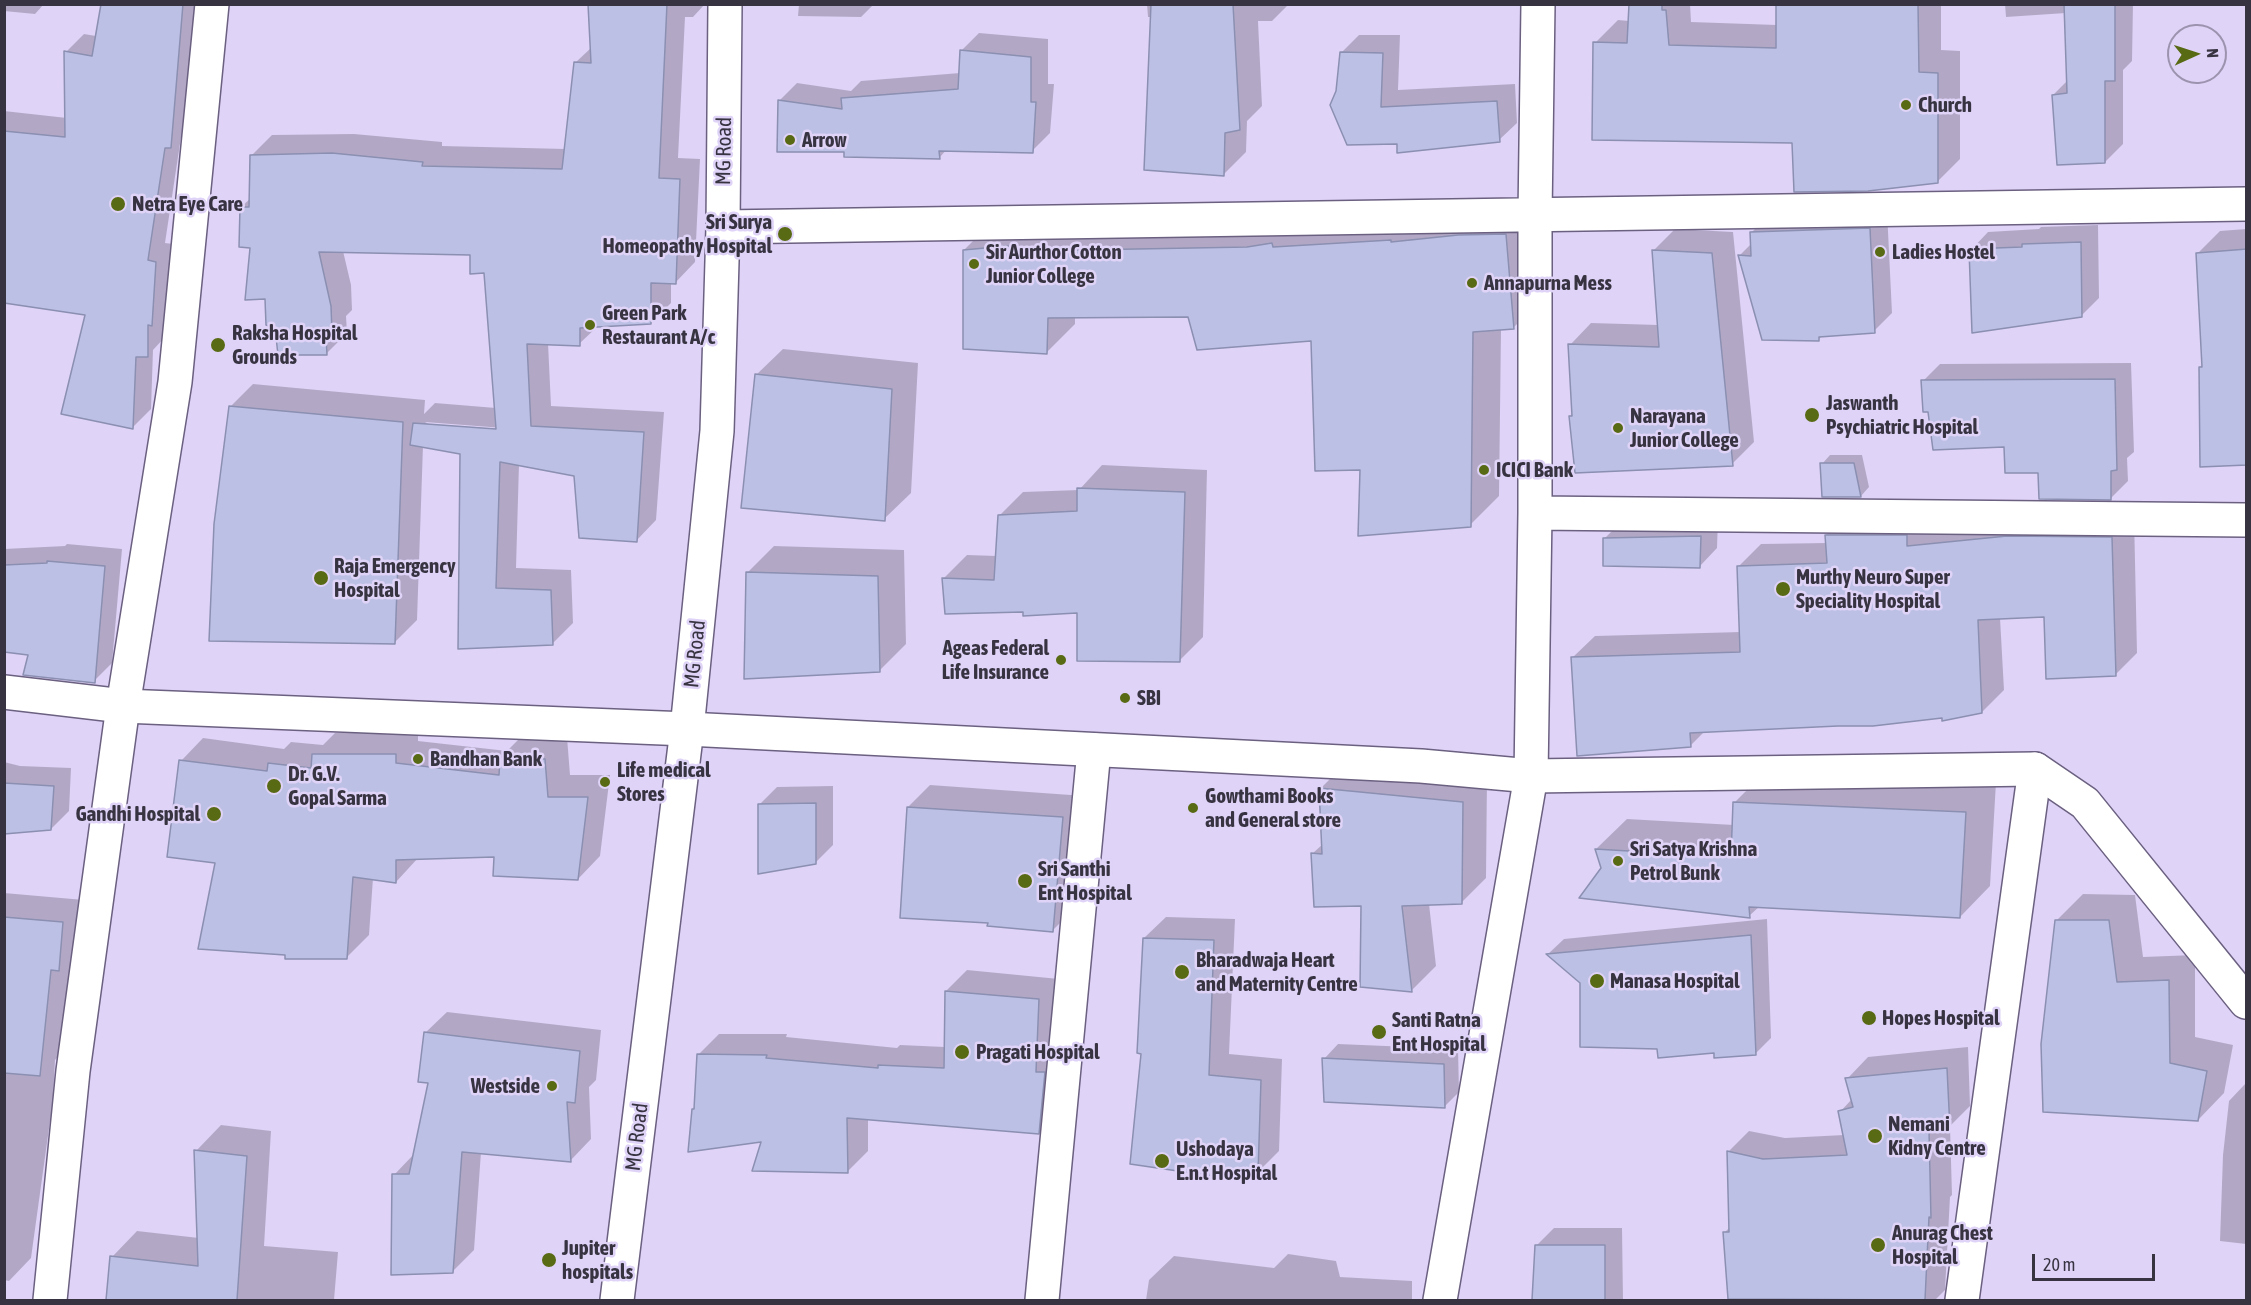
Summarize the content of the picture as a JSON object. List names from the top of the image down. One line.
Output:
{"streets":{"street":["MG Road"]},"places":["Church","Arrow","Netra Eye Care","Sri Surya Homeopathy Hospital","Ladies Hostel","Sir Aurthor Cotton Junior College","Annapurna Mess","Green Park Restaurant A/c","Raksha Hospital Grounds","Jaswanth Psychiatric Hospital","Narayana Junior College","ICICI Bank","Raja Emergency Hospital","Murthy Neuro Super Speciality Hospital","Ageas Federal Life Insurance","SBI","Bandhan Bank","Life medical Stores","Dr. G.V. Gopal Sarma","Gowthami Books and General store","Gandhi Hospital","Sri Satya Krishna Petrol Bunk","Sri Santhi Ent Hospital","Bharadwaja Heart and Maternity Centre","Manasa Hospital","Hopes Hospital","Santi Ratna Ent Hospital","Pragati Hospital","Westside","Nemani Kidny Centre","Ushodaya E.n.t Hospital","Anurag Chest Hospital","Jupiter hospitals"],"scale_bar":"20 m","north":"right"}
